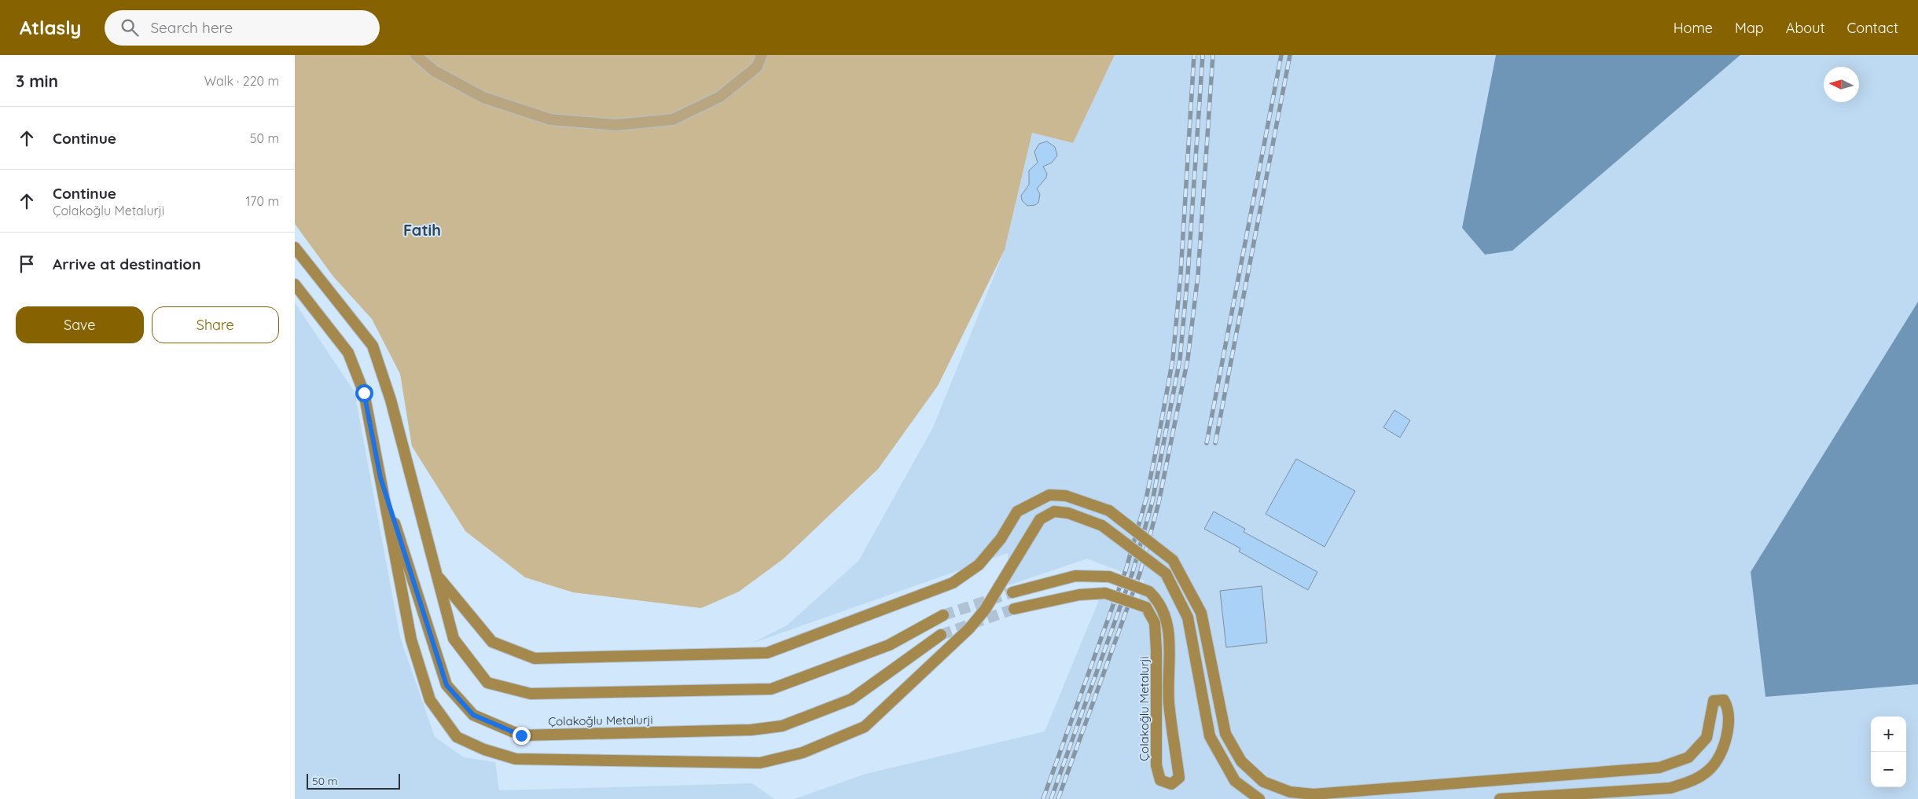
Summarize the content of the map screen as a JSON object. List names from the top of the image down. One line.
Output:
{"streets":{"main road":["Çolakoğlu Metalurji"]},"districts":["Fatih"],"scale_bar":"50 m","north":"left","page":{"header":"Atlasly","search":"Search here","nav":["Home","Map","About","Contact"],"heading":["3 min","Walk · 220 m"],"list":[["Continue","50 m"],["Continue","Çolakoğlu Metalurji","170 m"],"Arrive at destination"],"buttons":["Save","Share"],"map_buttons":["+","−"],"scale":"50 m"}}
